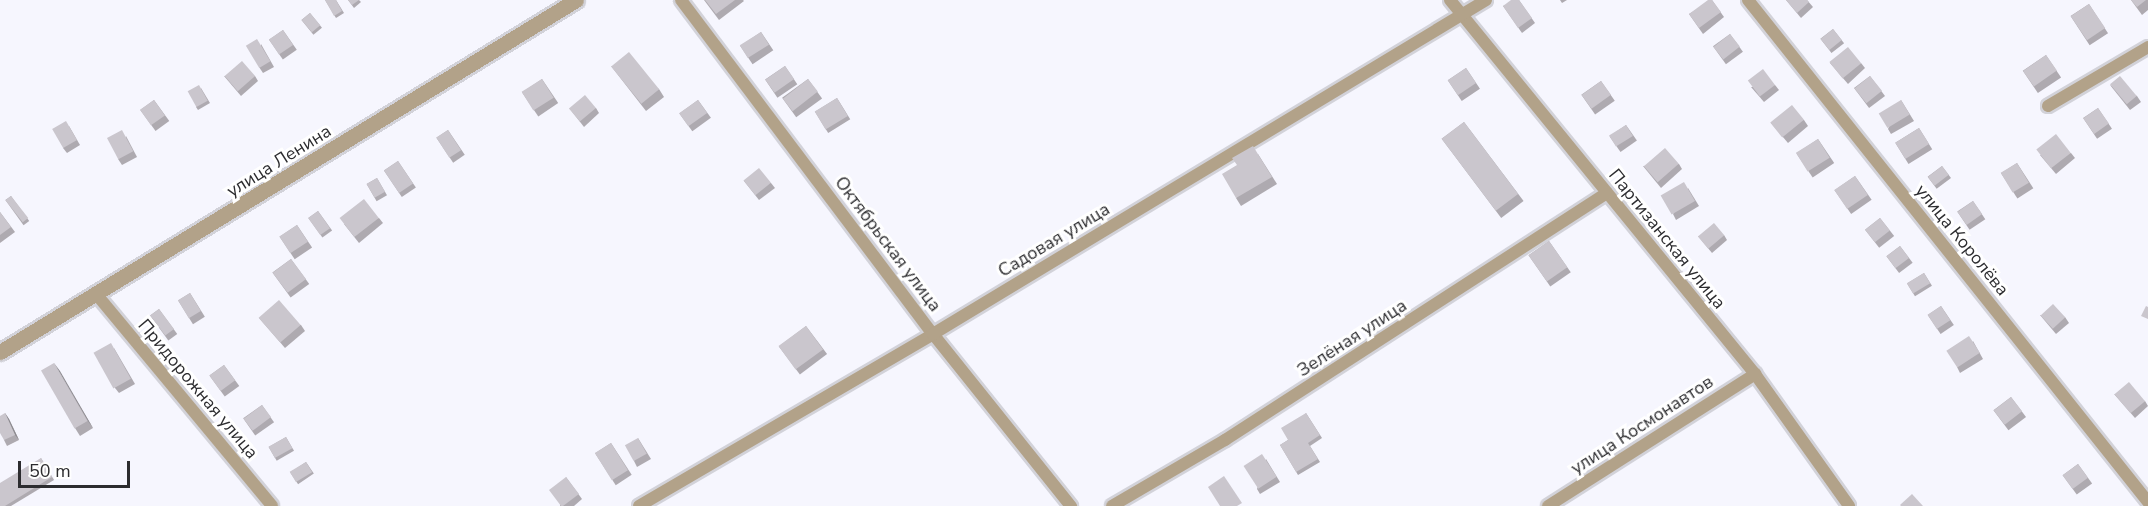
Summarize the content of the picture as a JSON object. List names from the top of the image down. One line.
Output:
{"streets":{"street":["улица Ленина","Партизанская улица","Садовая улица","улица Королёва","Октябрьская улица","Зелёная улица","Придорожная улица","улица Космонавтов"]},"crossings":[["улица Ленина","Придорожная улица"],["Партизанская улица","Садовая улица"],["Партизанская улица","Зелёная улица"],["Партизанская улица","улица Космонавтов"],["Садовая улица","Октябрьская улица"]],"scale_bar":"50 m"}
